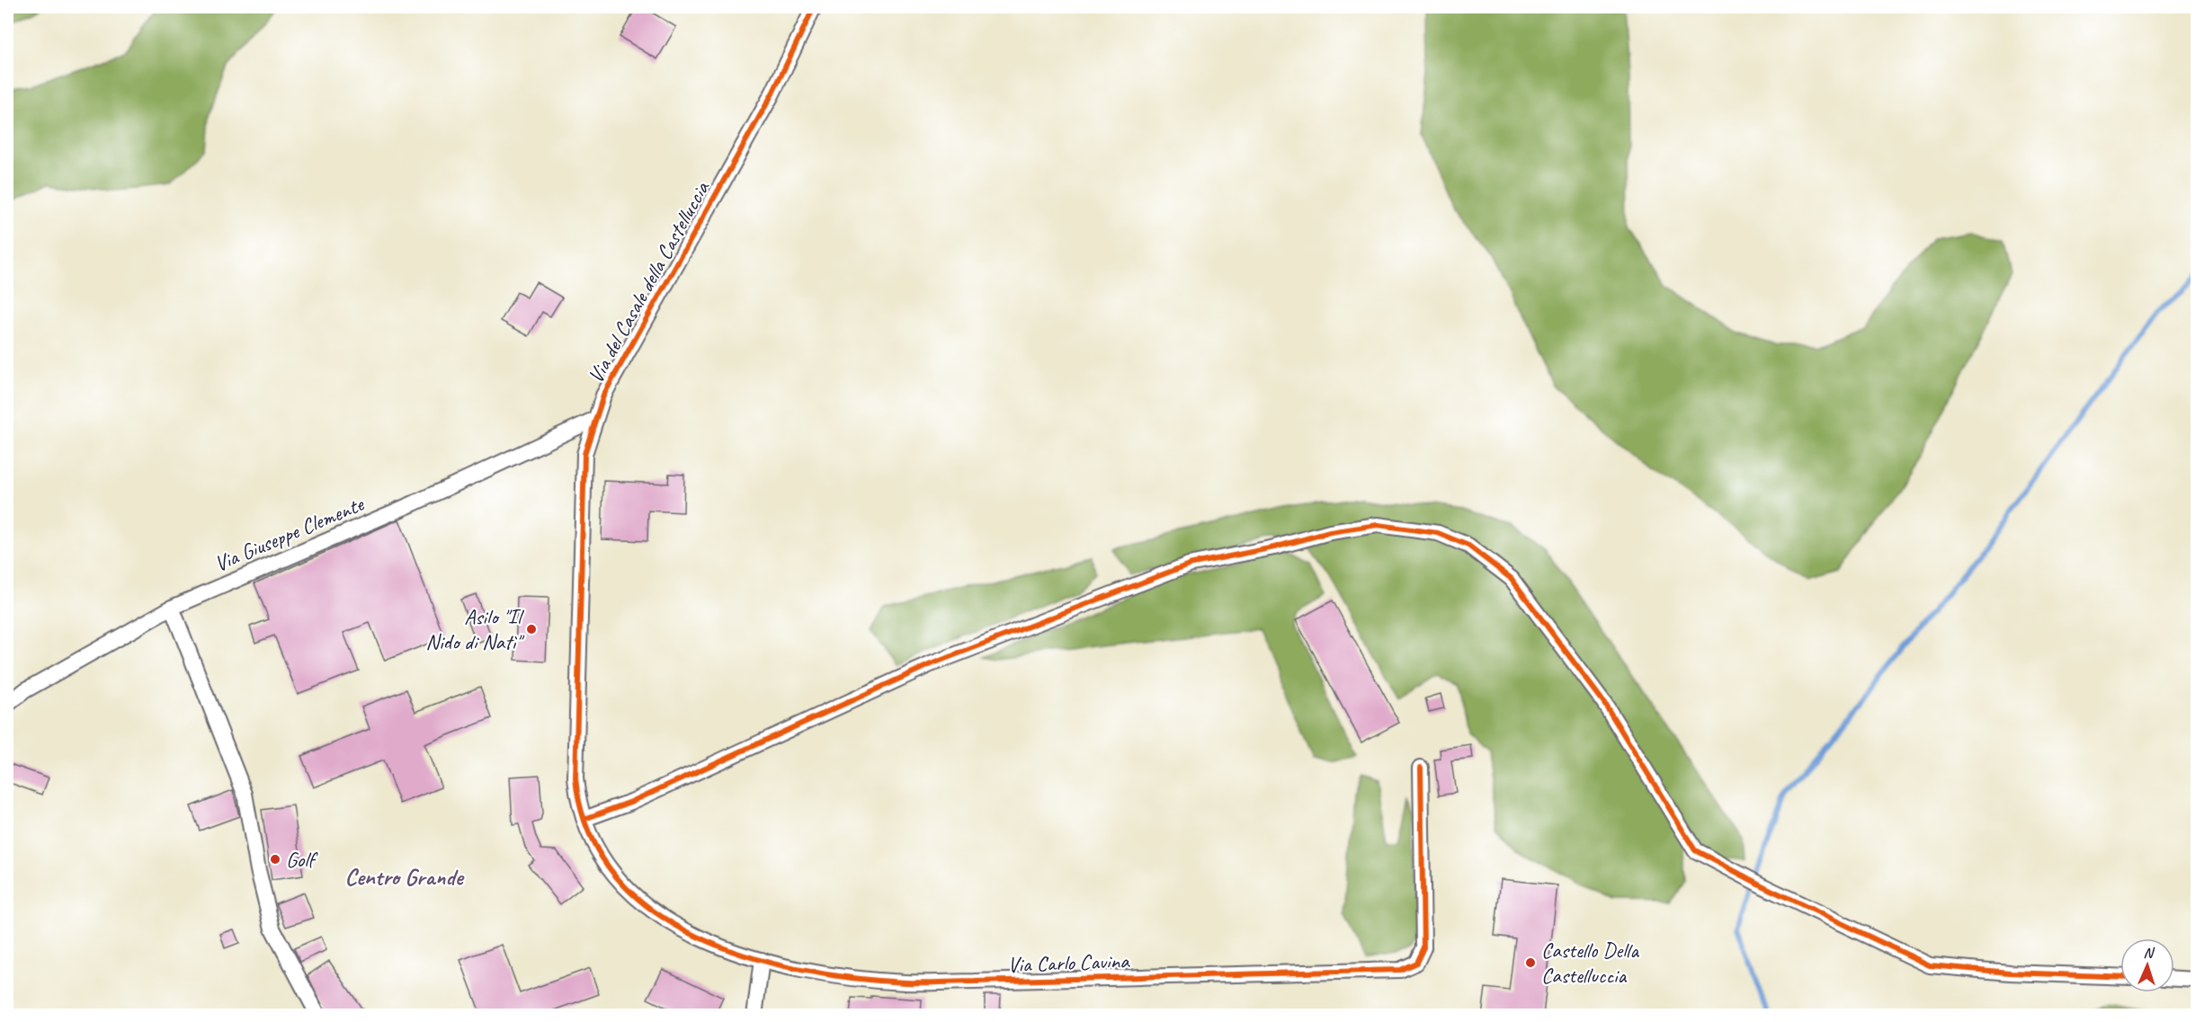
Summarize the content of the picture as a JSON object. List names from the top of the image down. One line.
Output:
{"streets":{"street":["Via del Casale della Castelluccia","Via Giuseppe Clemente","Via Carlo Cavina"]},"crossings":[["Via del Casale della Castelluccia","Via Giuseppe Clemente"],["Via del Casale della Castelluccia","Via Carlo Cavina"]],"districts":["Centro Grande"],"places":["Asilo \"Il Nido di Natì\"","Golf","Castello Della Castelluccia"],"north":"top"}
